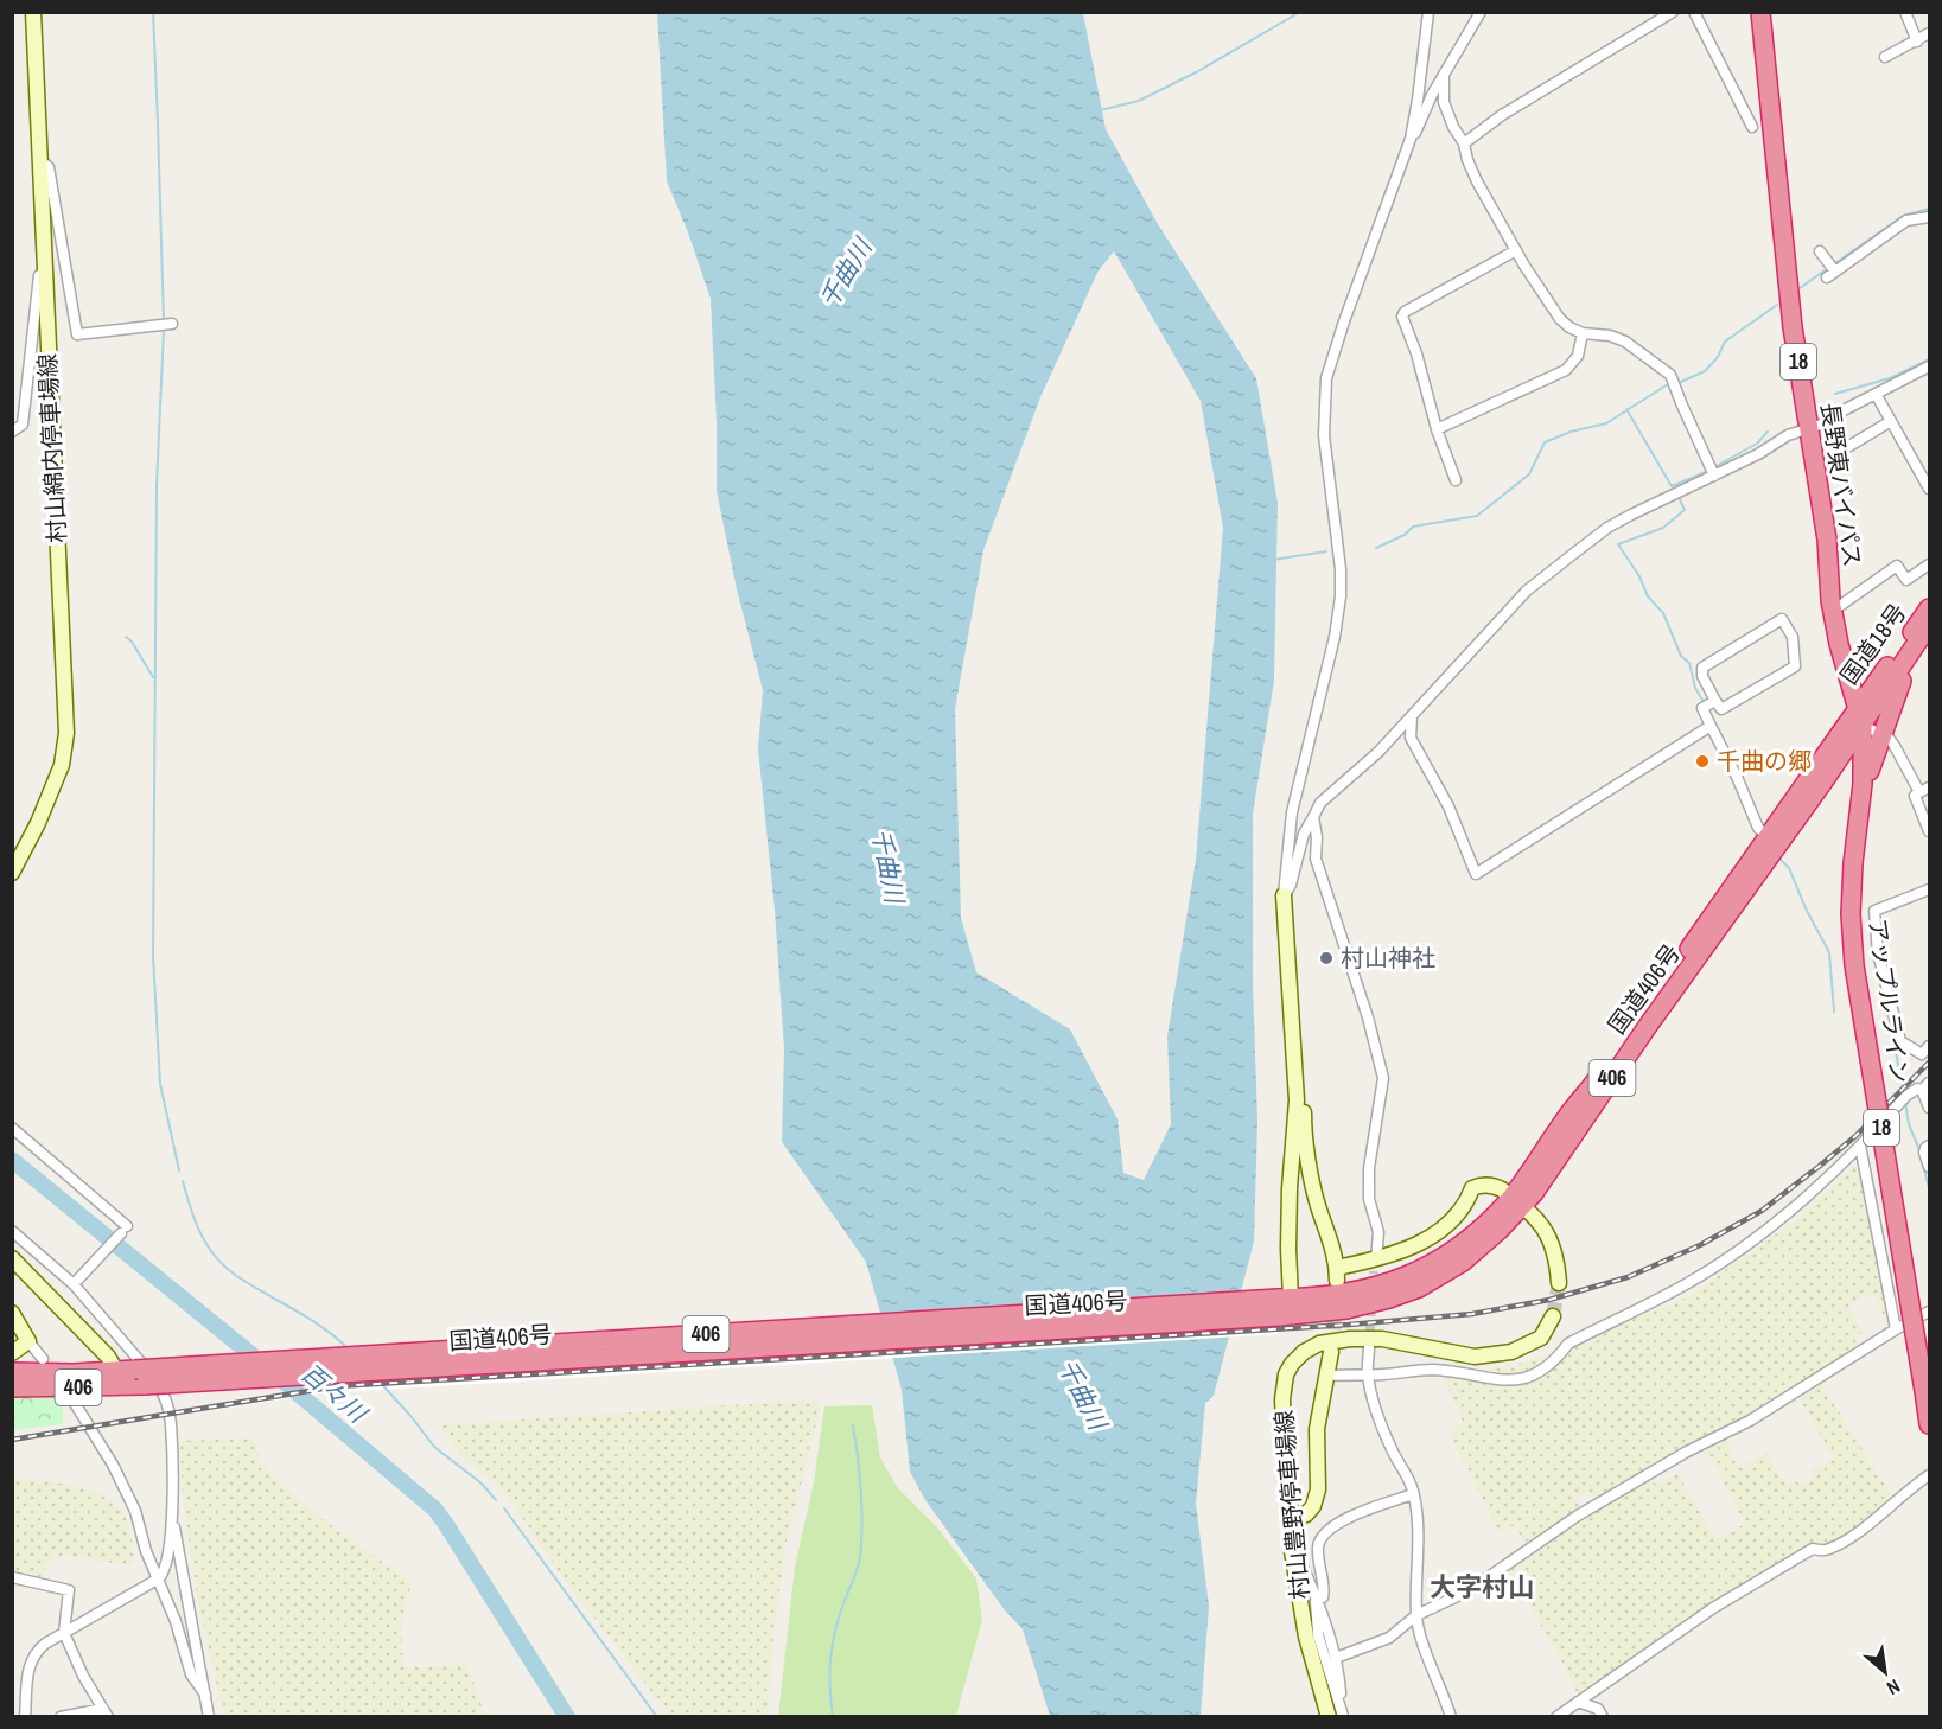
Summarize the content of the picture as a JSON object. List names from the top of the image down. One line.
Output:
{"streets":{"highway":["18","長野東バイパス","国道18号","国道406号","アップルライン","406"],"main road":["村山綿内停車場線","村山豊野停車場線"]},"crossings":[["長野東バイパス","国道18号"],["長野東バイパス","国道406号"],["長野東バイパス","アップルライン"],["国道18号","国道406号"],["国道18号","アップルライン"],["国道406号","アップルライン"]],"districts":["大字村山"],"water":["千曲川","百々川"],"places":["千曲の郷","村山神社"],"north":"bottom right"}
